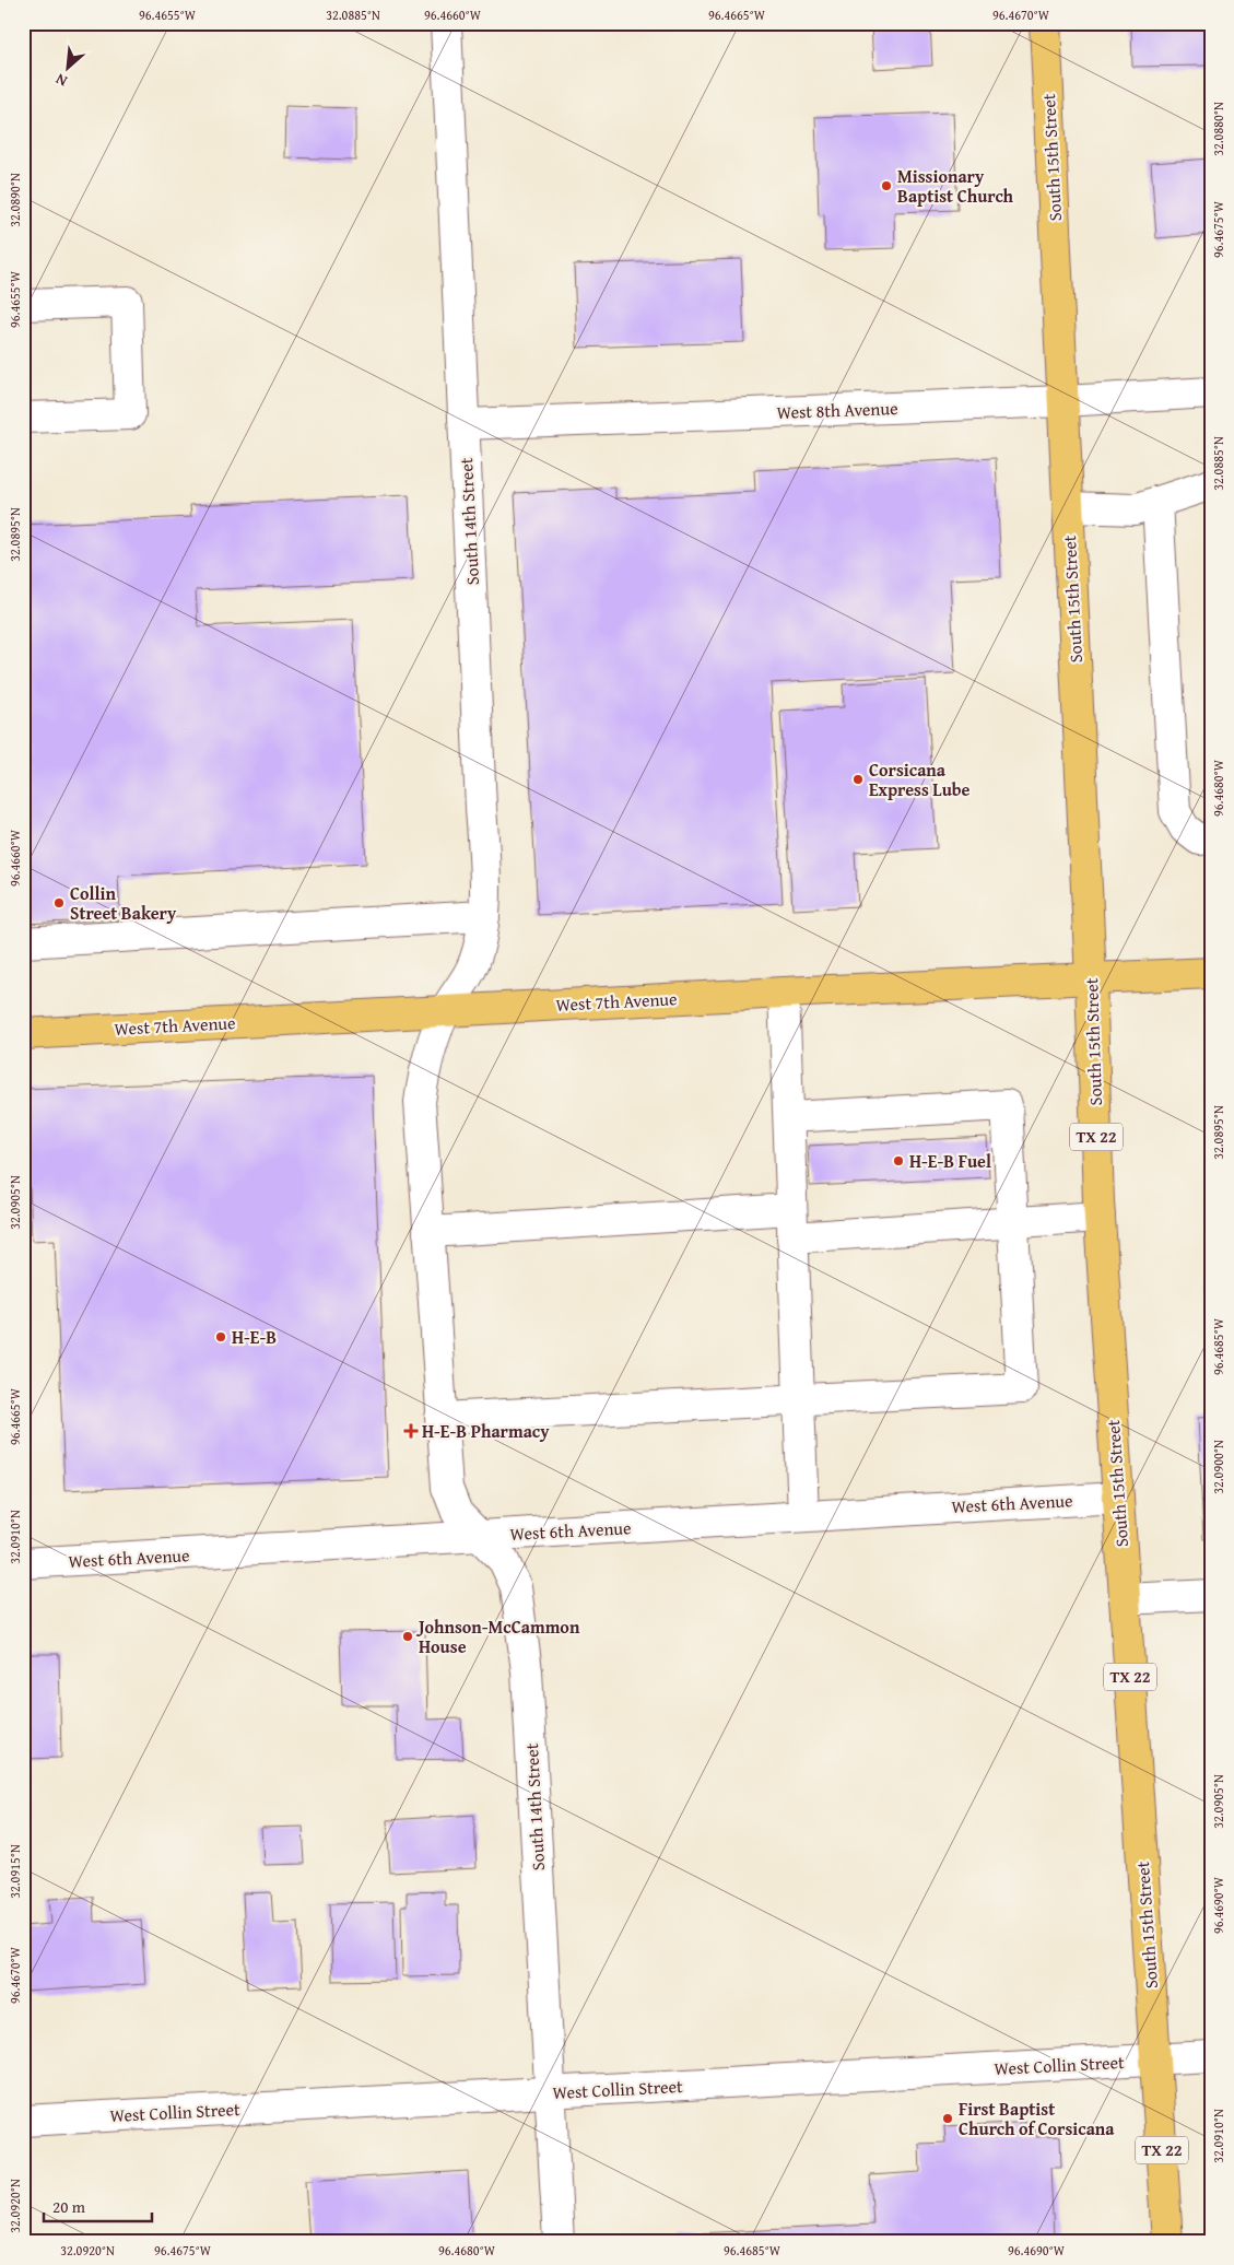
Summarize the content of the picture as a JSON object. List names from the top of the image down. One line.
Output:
{"streets":{"main road":["South 15th Street","West 7th Avenue","TX 22"],"street":["West 8th Avenue","South 14th Street","West 6th Avenue","West Collin Street"]},"crossings":[["South 15th Street","West 8th Avenue"],["South 15th Street","West 7th Avenue"],["South 15th Street","TX 22"],["South 15th Street","West 6th Avenue"],["South 15th Street","West Collin Street"],["West 8th Avenue","South 14th Street"],["South 14th Street","West 7th Avenue"],["South 14th Street","West 6th Avenue"],["South 14th Street","West Collin Street"],["TX 22","West Collin Street"]],"places":{"other":["Missionary Baptist Church","Corsicana Express Lube","Collin Street Bakery","H-E-B Fuel","H-E-B","Johnson-McCammon House","First Baptist Church of Corsicana"],"health":["H-E-B Pharmacy"]},"scale_bar":"20 m","north":"bottom left","coordinates":["96.4655°W","32.0885°N","96.4660°W","96.4665°W","96.4670°W","32.0880°N","32.0890°N","96.4675°W","32.0895°N","96.4680°W","32.0905°N","96.4685°W","32.0900°N","32.0910°N","32.0915°N","96.4690°W","32.0920°N"]}
